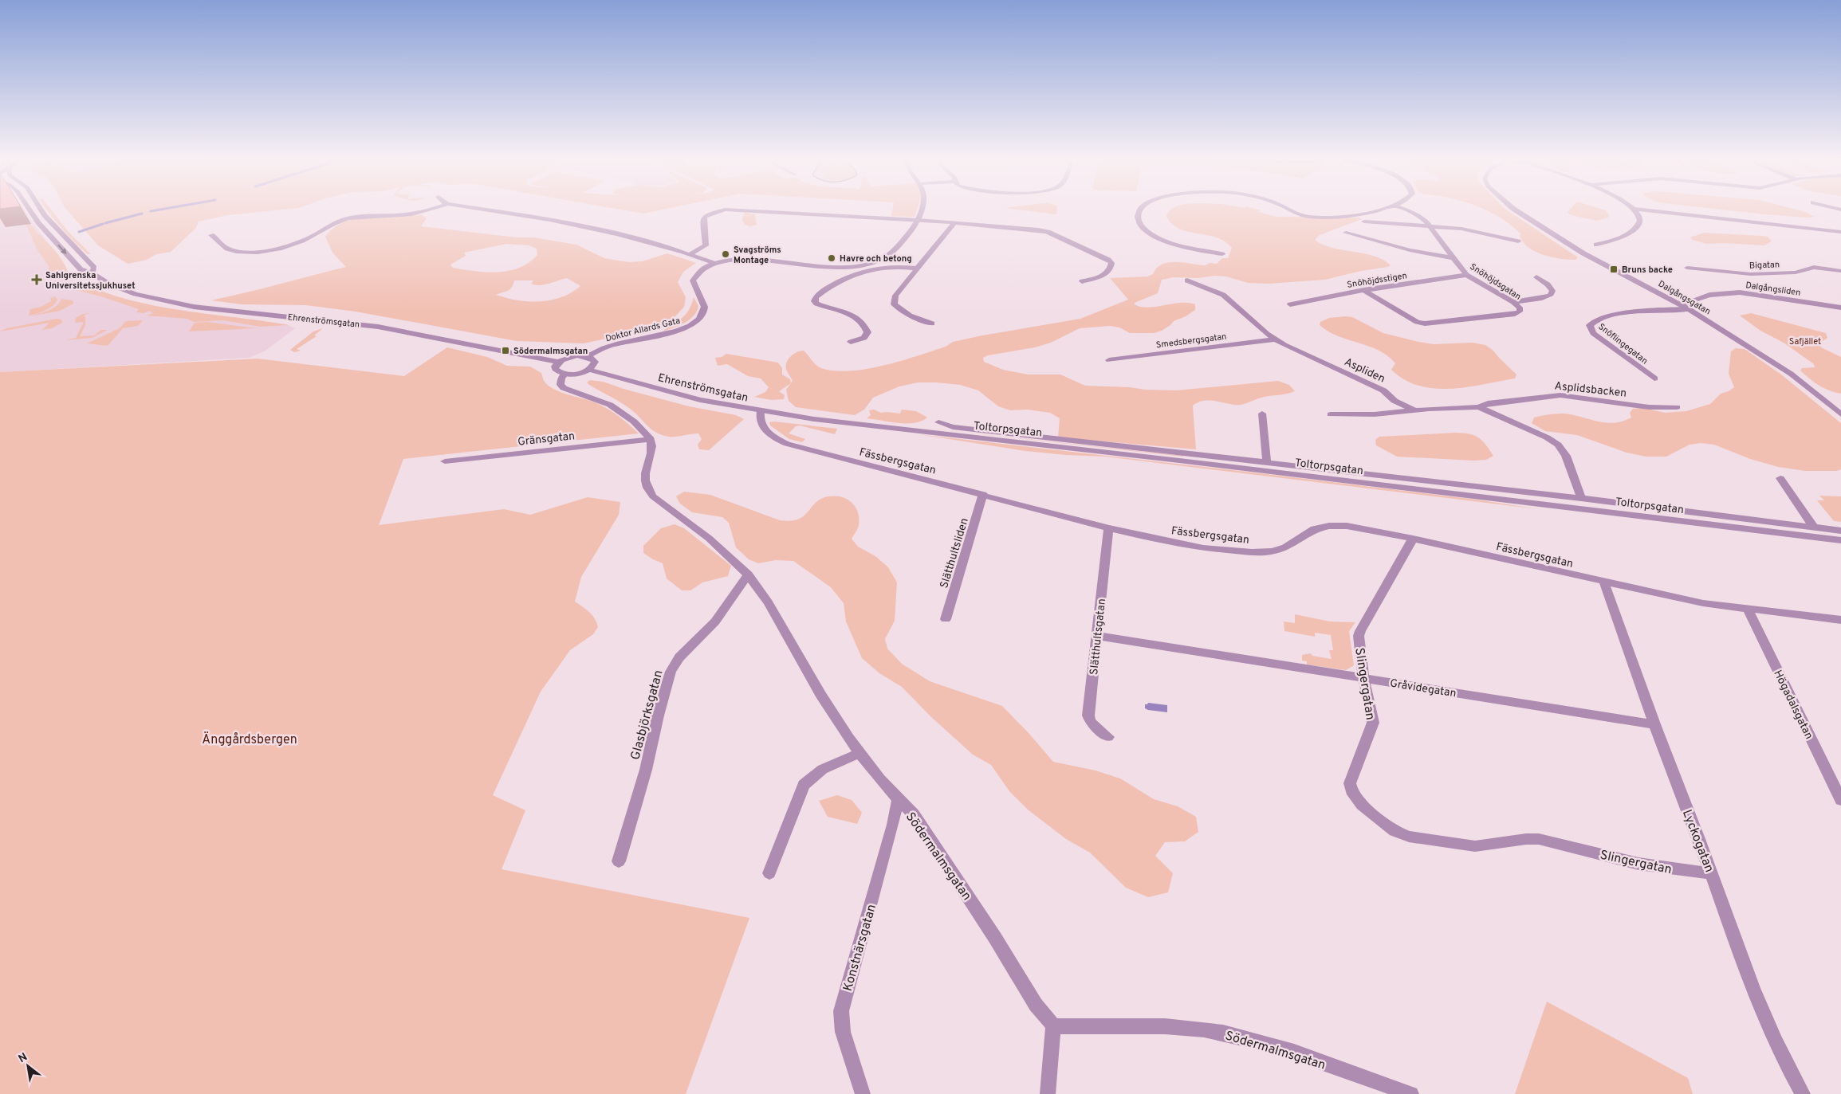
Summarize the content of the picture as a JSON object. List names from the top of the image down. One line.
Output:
{"streets":{"street":["Bigatan","Snöhöjdsstigen","Snöhöjdsgatan","Dalgångsliden","Dalgångsgatan","Ehrenströmsgatan","Doktor Allards Gata","Smedsbergsgatan","Snöflingegatan","Aspliden","Asplidsbacken","Toltorpsgatan","Gränsgatan","Fässbergsgatan","Slätthultsliden","Slätthultsgatan","Slingergatan","Gråvidegatan","Högadalsgatan","Glasbjörksgatan","Lyckogatan","Södermalmsgatan","Konstnärsgatan"]},"crossings":[["Snöhöjdsstigen","Snöhöjdsgatan"],["Dalgångsliden","Dalgångsgatan"],["Dalgångsgatan","Snöflingegatan"],["Ehrenströmsgatan","Doktor Allards Gata"],["Ehrenströmsgatan","Toltorpsgatan"],["Ehrenströmsgatan","Fässbergsgatan"],["Smedsbergsgatan","Aspliden"],["Aspliden","Asplidsbacken"],["Aspliden","Toltorpsgatan"],["Gränsgatan","Södermalmsgatan"],["Fässbergsgatan","Slätthultsliden"],["Fässbergsgatan","Slätthultsgatan"],["Fässbergsgatan","Slingergatan"],["Fässbergsgatan","Högadalsgatan"],["Fässbergsgatan","Lyckogatan"],["Slätthultsgatan","Gråvidegatan"],["Slingergatan","Gråvidegatan"],["Slingergatan","Lyckogatan"],["Gråvidegatan","Lyckogatan"],["Glasbjörksgatan","Södermalmsgatan"],["Södermalmsgatan","Konstnärsgatan"]],"parks":["Safjället","Änggårdsbergen"],"places":{"other":["Svagströms Montage","Havre och betong"],"transit":["Bruns backe","Södermalmsgatan"],"health":["Sahlgrenska Universitetssjukhuset"]},"north":"top left"}
